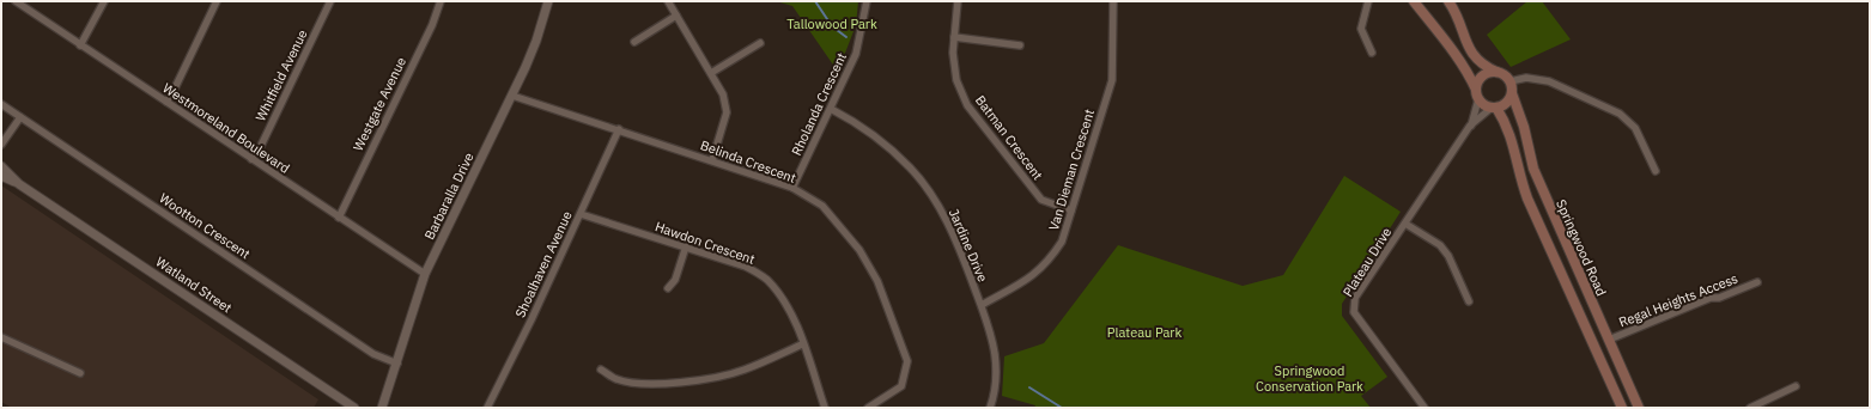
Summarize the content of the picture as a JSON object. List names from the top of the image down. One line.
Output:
{"streets":{"main road":["Springwood Road"],"street":["Whitfield Avenue","Westgate Avenue","Rholanda Crescent","Westmoreland Boulevard","Batman Crescent","Belinda Crescent","Van Dieman Crescent","Barbaralla Drive","Wootton Crescent","Hawdon Crescent","Jardine Drive","Plateau Drive","Shoalhaven Avenue","Watland Street","Regal Heights Access"]},"crossings":[["Whitfield Avenue","Westmoreland Boulevard"],["Westgate Avenue","Westmoreland Boulevard"],["Rholanda Crescent","Belinda Crescent"],["Rholanda Crescent","Jardine Drive"],["Westmoreland Boulevard","Barbaralla Drive"],["Batman Crescent","Van Dieman Crescent"],["Belinda Crescent","Barbaralla Drive"],["Belinda Crescent","Shoalhaven Avenue"],["Van Dieman Crescent","Jardine Drive"],["Barbaralla Drive","Wootton Crescent"],["Hawdon Crescent","Shoalhaven Avenue"],["Springwood Road","Plateau Drive"],["Springwood Road","Regal Heights Access"]],"parks":["Tallowood Park","Plateau Park","Springwood Conservation Park"]}
